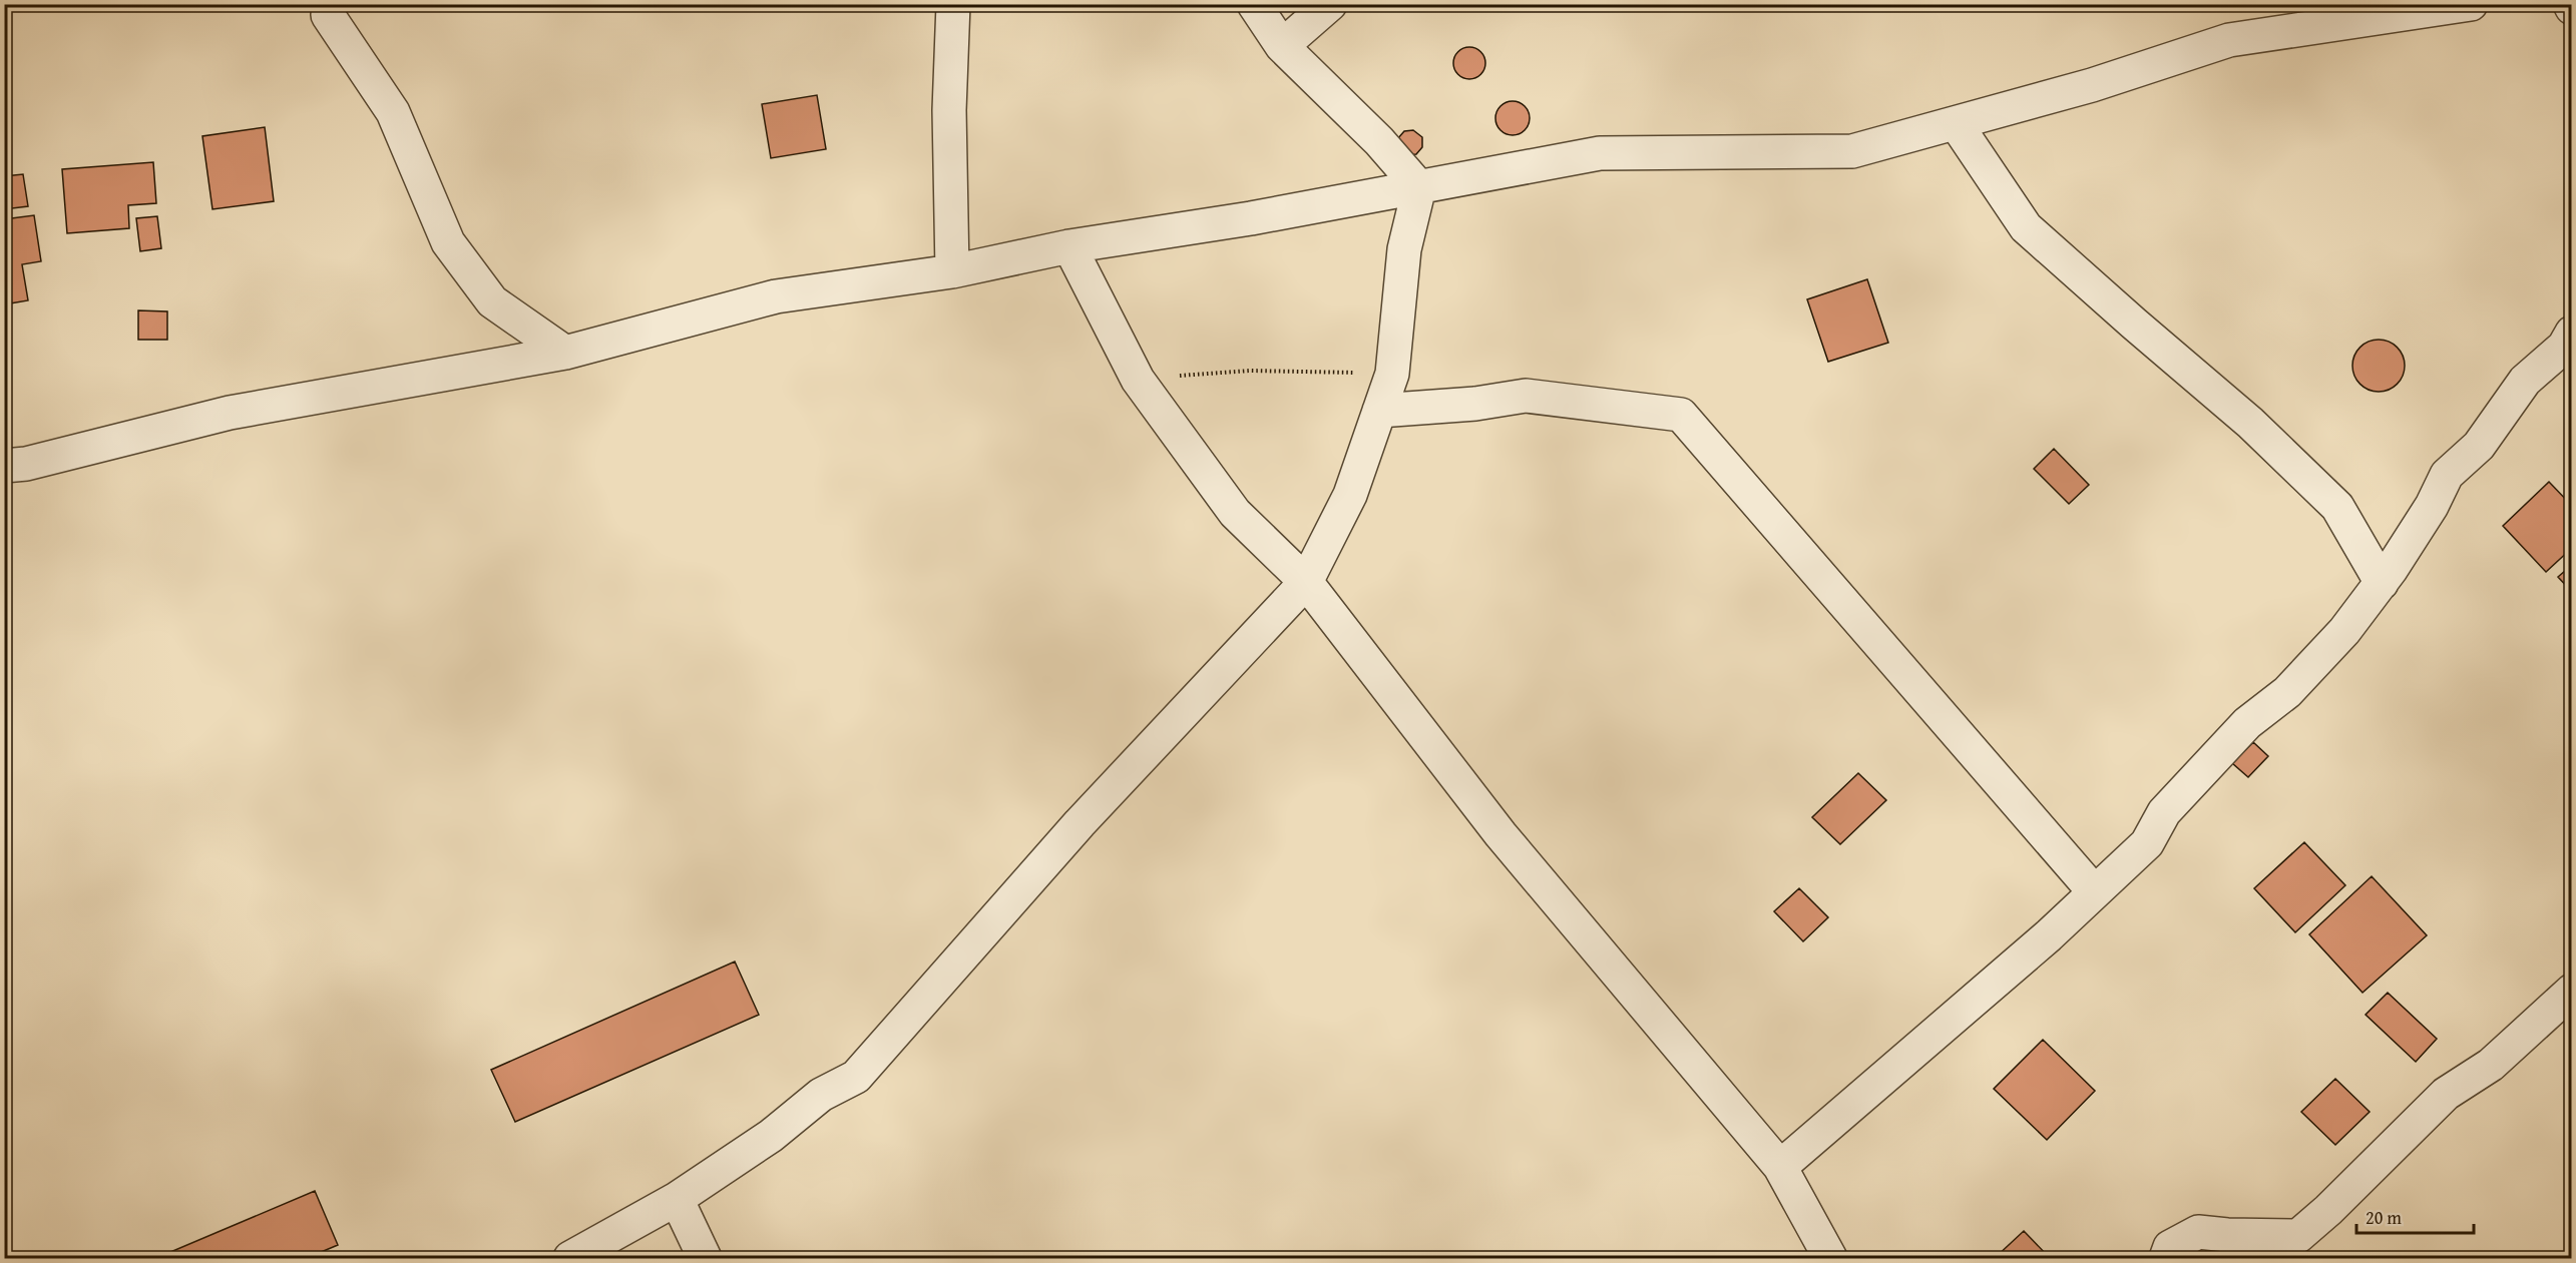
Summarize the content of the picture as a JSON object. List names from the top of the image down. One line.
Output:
{"scale_bar":"20 m"}
